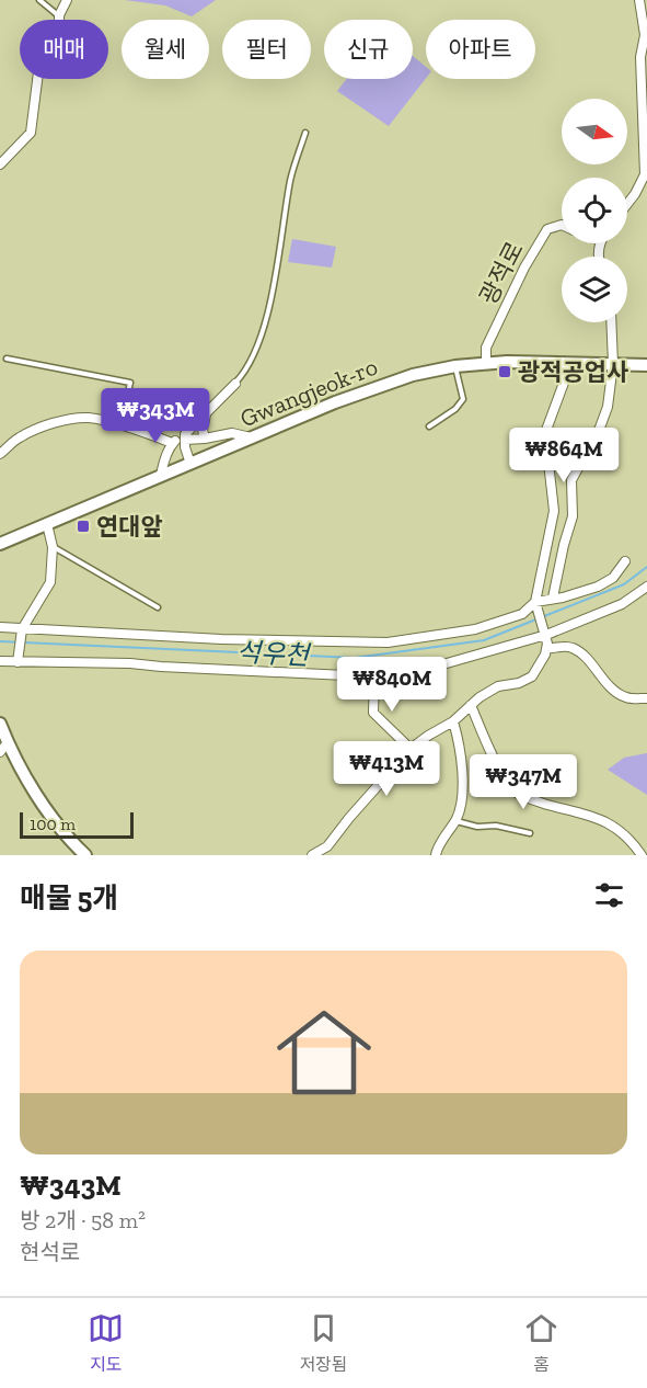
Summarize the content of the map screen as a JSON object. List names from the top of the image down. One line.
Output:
{"streets":{"main road":["Gwangjeok-ro"],"street":["광적로"]},"crossings":[["광적로","Gwangjeok-ro"]],"water":["석우천"],"places":{"transit":["광적공업사","연대앞"]},"scale_bar":"100 m","north":"right","page":{"chip":["매매","월세","필터","신규","아파트"],"price":["₩343M","₩864M","₩840M","₩413M","₩347M"],"scale":"100 m","heading":"매물 5개","list":[{"name":"₩343M","note":"방 2개 · 58 m² · 현석로"}],"tabs":["지도","저장됨","홈"]}}
